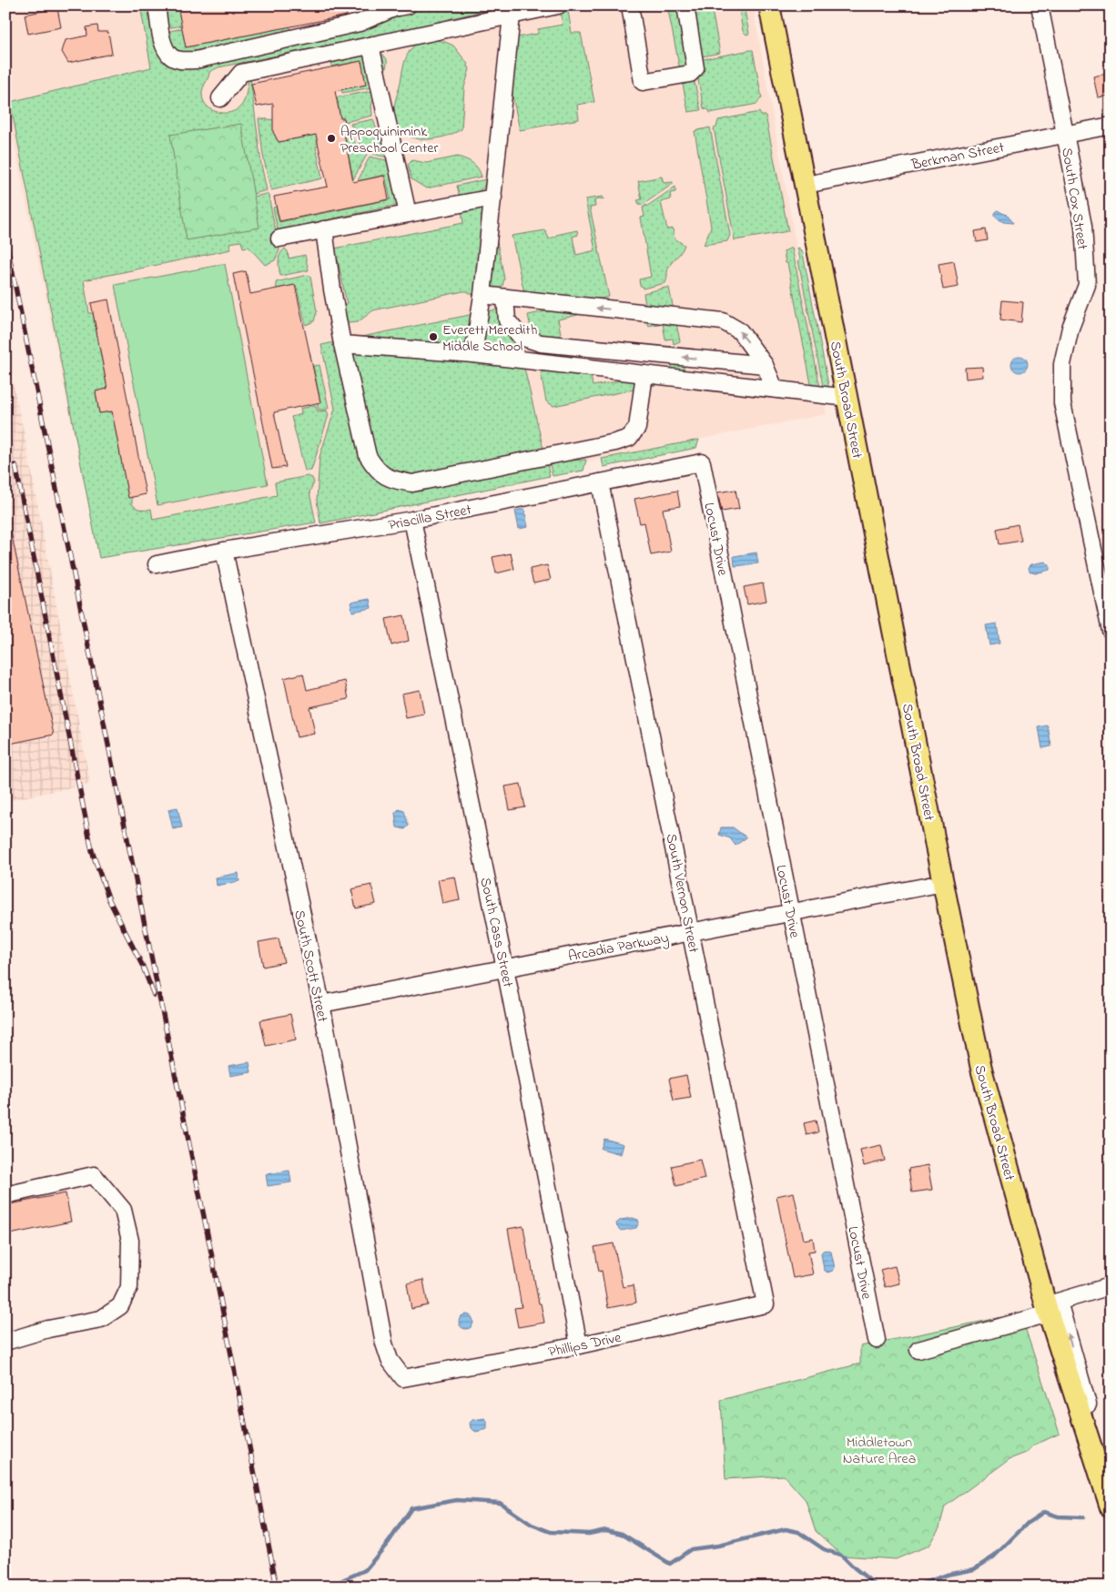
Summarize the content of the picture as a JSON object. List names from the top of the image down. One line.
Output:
{"streets":{"main road":["South Broad Street"],"street":["Berkman Street","South Cox Street","Priscilla Street","Locust Drive","South Vernon Street","South Cass Street","Arcadia Parkway","South Scott Street","Phillips Drive"]},"crossings":[["Berkman Street","South Cox Street"],["Berkman Street","South Broad Street"],["South Broad Street","Arcadia Parkway"],["Priscilla Street","Locust Drive"],["Priscilla Street","South Vernon Street"],["Priscilla Street","South Cass Street"],["Priscilla Street","South Scott Street"],["Locust Drive","Arcadia Parkway"],["South Vernon Street","Arcadia Parkway"],["South Vernon Street","Phillips Drive"],["South Cass Street","Arcadia Parkway"],["South Cass Street","Phillips Drive"],["Arcadia Parkway","South Scott Street"],["South Scott Street","Phillips Drive"]],"parks":["Middletown Nature Area"],"places":["Appoquinimink Preschool Center","Everett Meredith Middle School"]}
